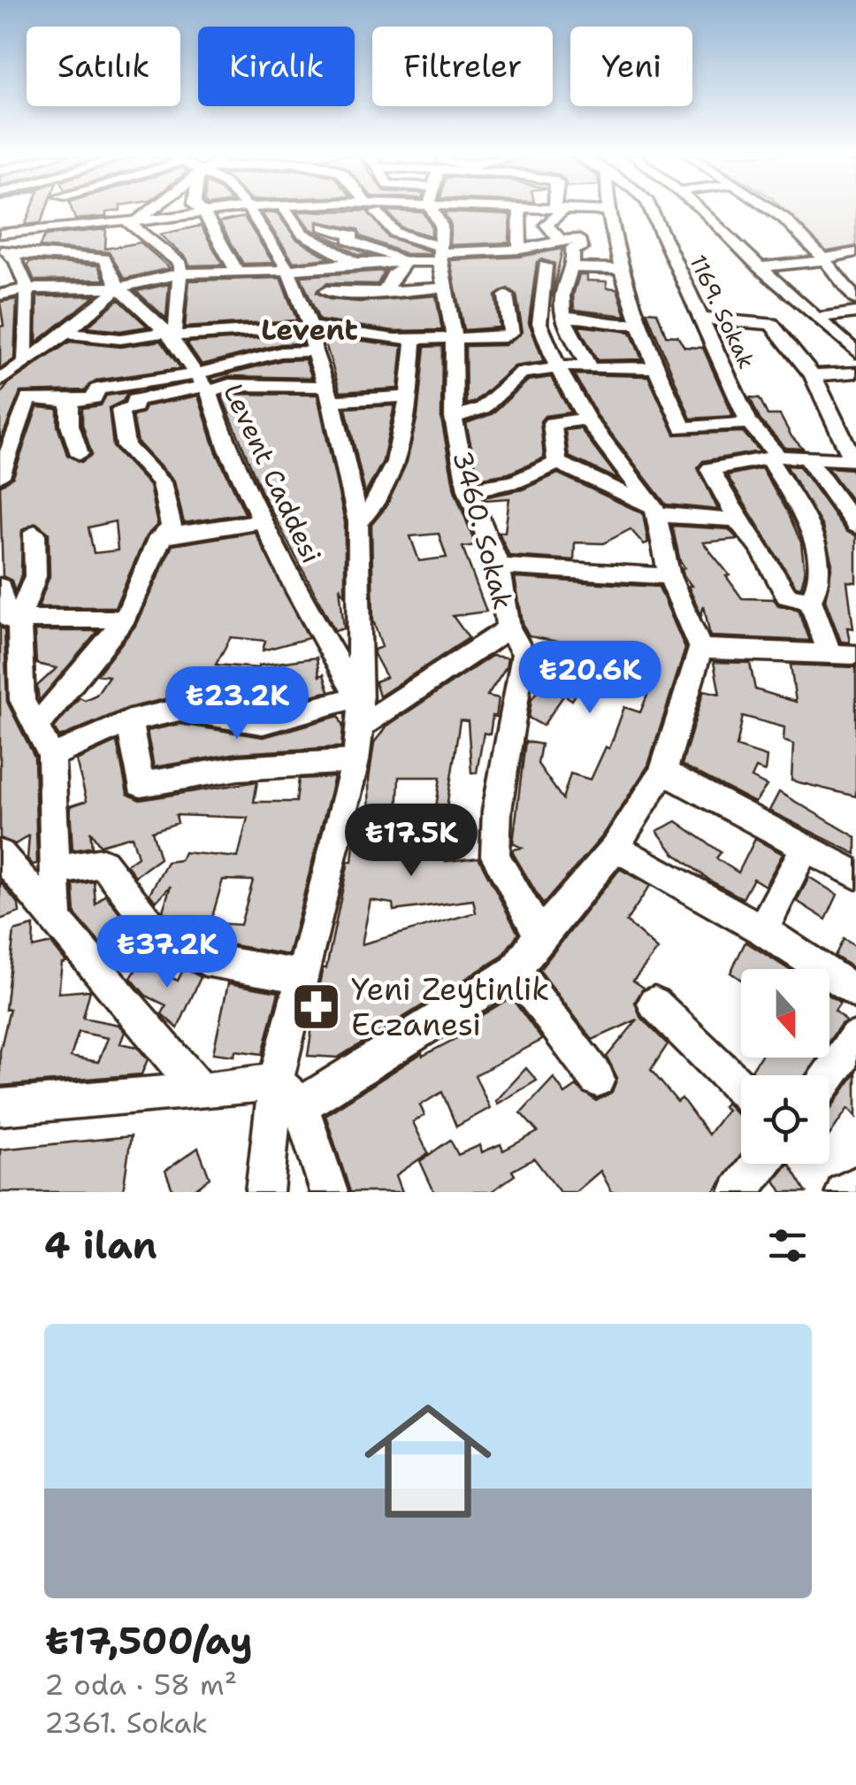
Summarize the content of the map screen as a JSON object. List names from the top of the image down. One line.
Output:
{"streets":{"street":["1169. Sokak","Levent Caddesi","3460. Sokak"]},"districts":["Levent"],"places":{"pharmacy":["Yeni Zeytinlik Eczanesi"]},"north":"bottom","page":{"chip":["Satılık","Kiralık","Filtreler","Yeni"],"price":["₺20.6K","₺23.2K","₺17.5K","₺37.2K"],"heading":"4 ilan","list":[{"name":"₺17,500/ay","note":"2 oda · 58 m² · 2361. Sokak"}]}}
